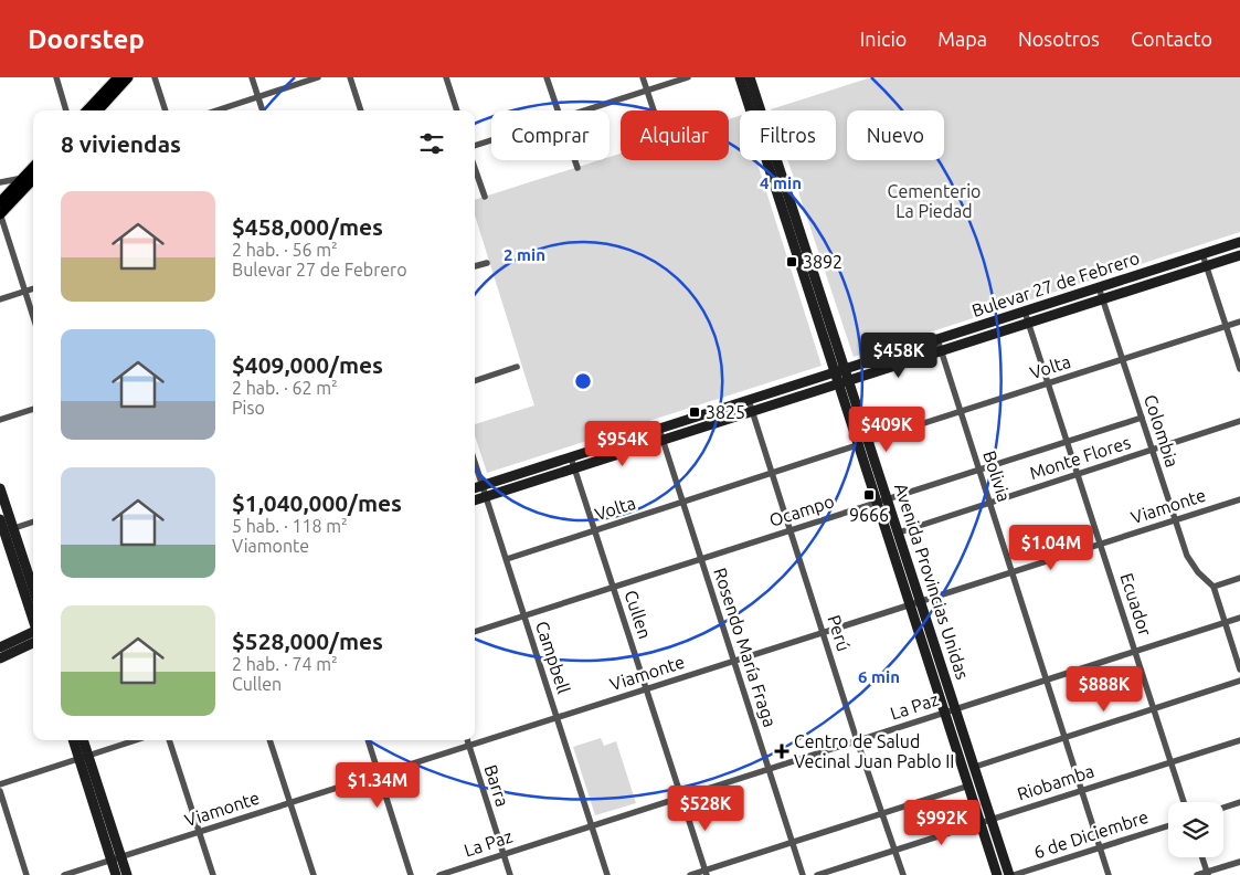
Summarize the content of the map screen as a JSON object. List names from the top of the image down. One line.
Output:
{"streets":{"main road":["Bulevar 27 de Febrero","Avenida Provincias Unidas"],"street":["Volta","Colombia","Monte Flores","Bolivia","Viamonte","Ocampo","Ecuador","Cullen","Perú","Rosendo María Fraga","Campbell","La Paz","Riobamba","Barra","6 de Diciembre"]},"crossings":[["Bulevar 27 de Febrero","Colombia"],["Bulevar 27 de Febrero","Bolivia"],["Bulevar 27 de Febrero","Avenida Provincias Unidas"],["Bulevar 27 de Febrero","Ecuador"],["Bulevar 27 de Febrero","Cullen"],["Bulevar 27 de Febrero","Perú"],["Bulevar 27 de Febrero","Rosendo María Fraga"],["Bulevar 27 de Febrero","Campbell"],["Volta","Colombia"],["Volta","Bolivia"],["Volta","Avenida Provincias Unidas"],["Volta","Ecuador"],["Volta","Cullen"],["Volta","Perú"],["Volta","Rosendo María Fraga"],["Volta","Campbell"],["Colombia","Monte Flores"],["Colombia","Viamonte"],["Colombia","Ocampo"],["Colombia","La Paz"],["Monte Flores","Bolivia"],["Monte Flores","Avenida Provincias Unidas"],["Monte Flores","Ecuador"],["Bolivia","Viamonte"],["Bolivia","Ocampo"],["Bolivia","La Paz"],["Bolivia","Riobamba"],["Bolivia","6 de Diciembre"],["Viamonte","Avenida Provincias Unidas"],["Viamonte","Ecuador"],["Viamonte","Cullen"],["Viamonte","Perú"],["Viamonte","Rosendo María Fraga"],["Viamonte","Campbell"],["Viamonte","Barra"],["Ocampo","Avenida Provincias Unidas"],["Ocampo","Ecuador"],["Ocampo","Cullen"],["Ocampo","Perú"],["Ocampo","Rosendo María Fraga"],["Ocampo","Campbell"],["Avenida Provincias Unidas","La Paz"],["Avenida Provincias Unidas","Riobamba"],["Avenida Provincias Unidas","6 de Diciembre"],["Ecuador","La Paz"],["Ecuador","Riobamba"],["Cullen","La Paz"],["Perú","La Paz"],["Perú","Riobamba"],["Rosendo María Fraga","La Paz"],["Campbell","La Paz"],["La Paz","Barra"]],"parks":["Cementerio La Piedad"],"places":{"transit":["3892","3825","9666"],"health":["Centro de Salud Vecinal Juan Pablo II"]},"page":{"header":"Doorstep","nav":["Inicio","Mapa","Nosotros","Contacto"],"chip":["Comprar","Alquilar","Filtros","Nuevo"],"heading":"8 viviendas","list":[{"name":"$458,000/mes","note":"2 hab. · 56 m² · Bulevar 27 de Febrero"},{"name":"$409,000/mes","note":"2 hab. · 62 m² · Piso"},{"name":"$1,040,000/mes","note":"5 hab. · 118 m² · Viamonte"},{"name":"$528,000/mes","note":"2 hab. · 74 m² · Cullen"}],"price":["$458K","$409K","$954K","$1.04M","$888K","$1.34M","$528K","$992K"]},"rings":["4 min","2 min","6 min"]}
